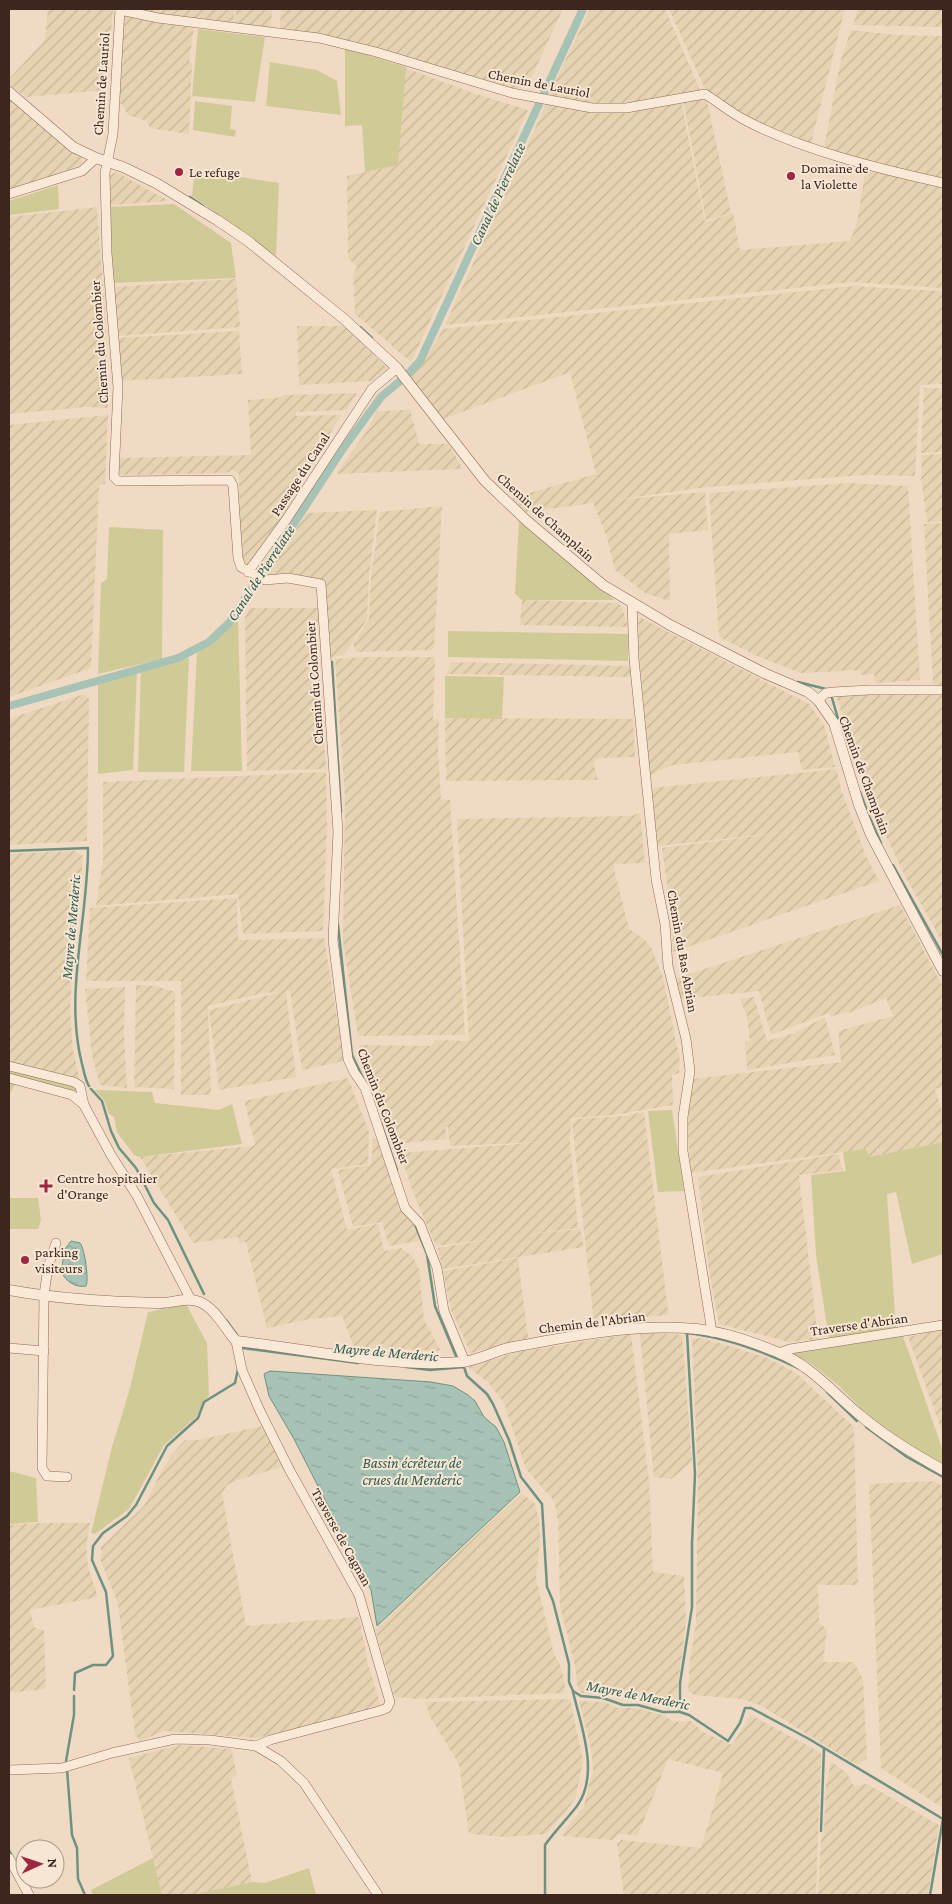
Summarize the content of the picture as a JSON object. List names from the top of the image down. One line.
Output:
{"streets":{"street":["Chemin de Lauriol","Chemin du Colombier","Passage du Canal","Chemin de Champlain","Chemin du Bas Abrian","Chemin de l'Abrian","Traverse d'Abrian","Traverse de Cagnan"]},"crossings":[["Chemin de Lauriol","Chemin du Colombier"],["Chemin de Lauriol","Chemin de Champlain"],["Chemin du Colombier","Passage du Canal"],["Chemin du Colombier","Chemin de Champlain"],["Chemin du Colombier","Chemin de l'Abrian"],["Passage du Canal","Chemin de Champlain"],["Chemin de Champlain","Chemin du Bas Abrian"],["Chemin du Bas Abrian","Chemin de l'Abrian"],["Chemin de l'Abrian","Traverse d'Abrian"],["Chemin de l'Abrian","Traverse de Cagnan"]],"water":["Canal de Pierrelatte","Mayre de Merderic","Bassin écrêteur de crues du Merderic"],"places":{"other":["Le refuge","Domaine de la Violette","parking visiteurs"],"health":["Centre hospitalier d'Orange"]},"north":"right"}
